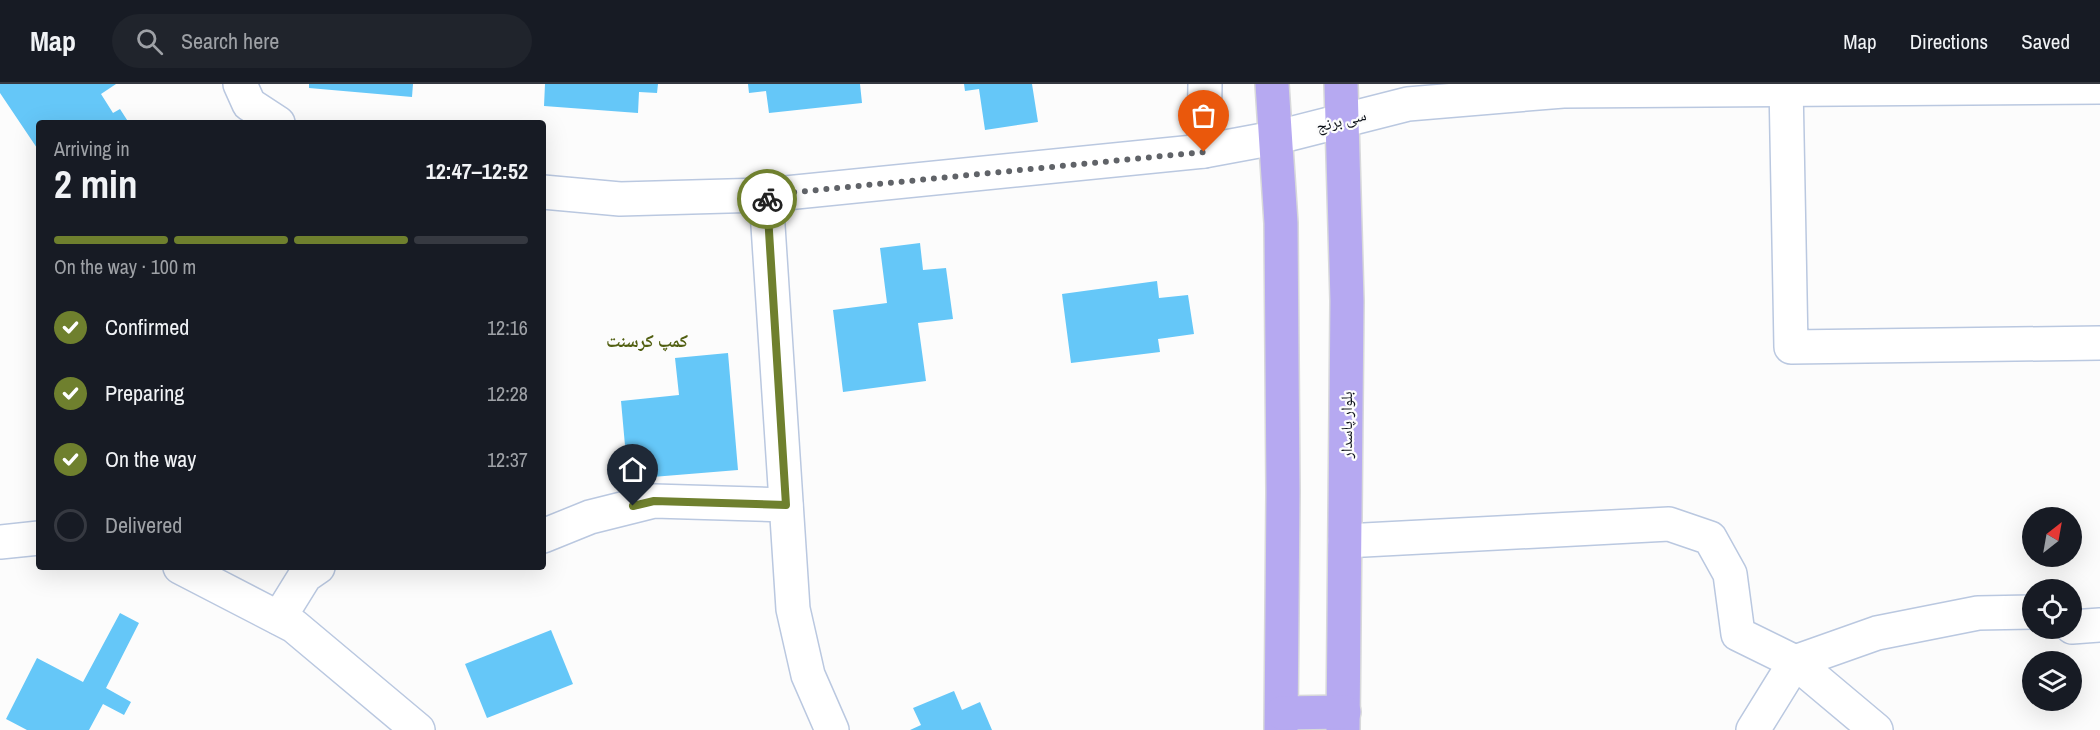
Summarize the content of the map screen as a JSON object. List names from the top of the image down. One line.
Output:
{"streets":{"main road":["بلوار پاسدار"],"street":["سی برنج"]},"crossings":[["سی برنج","بلوار پاسدار"]],"districts":["کمپ کرسنت"],"north":"top right","page":{"header":"Map","search":"Search here","nav":["Map","Directions","Saved"],"heading":["2 min","Arriving in","12:47–12:52"],"bar":"On the way · 100 m","list":[["Confirmed","12:16"],["Preparing","12:28"],["On the way","12:37"],"Delivered"]}}
